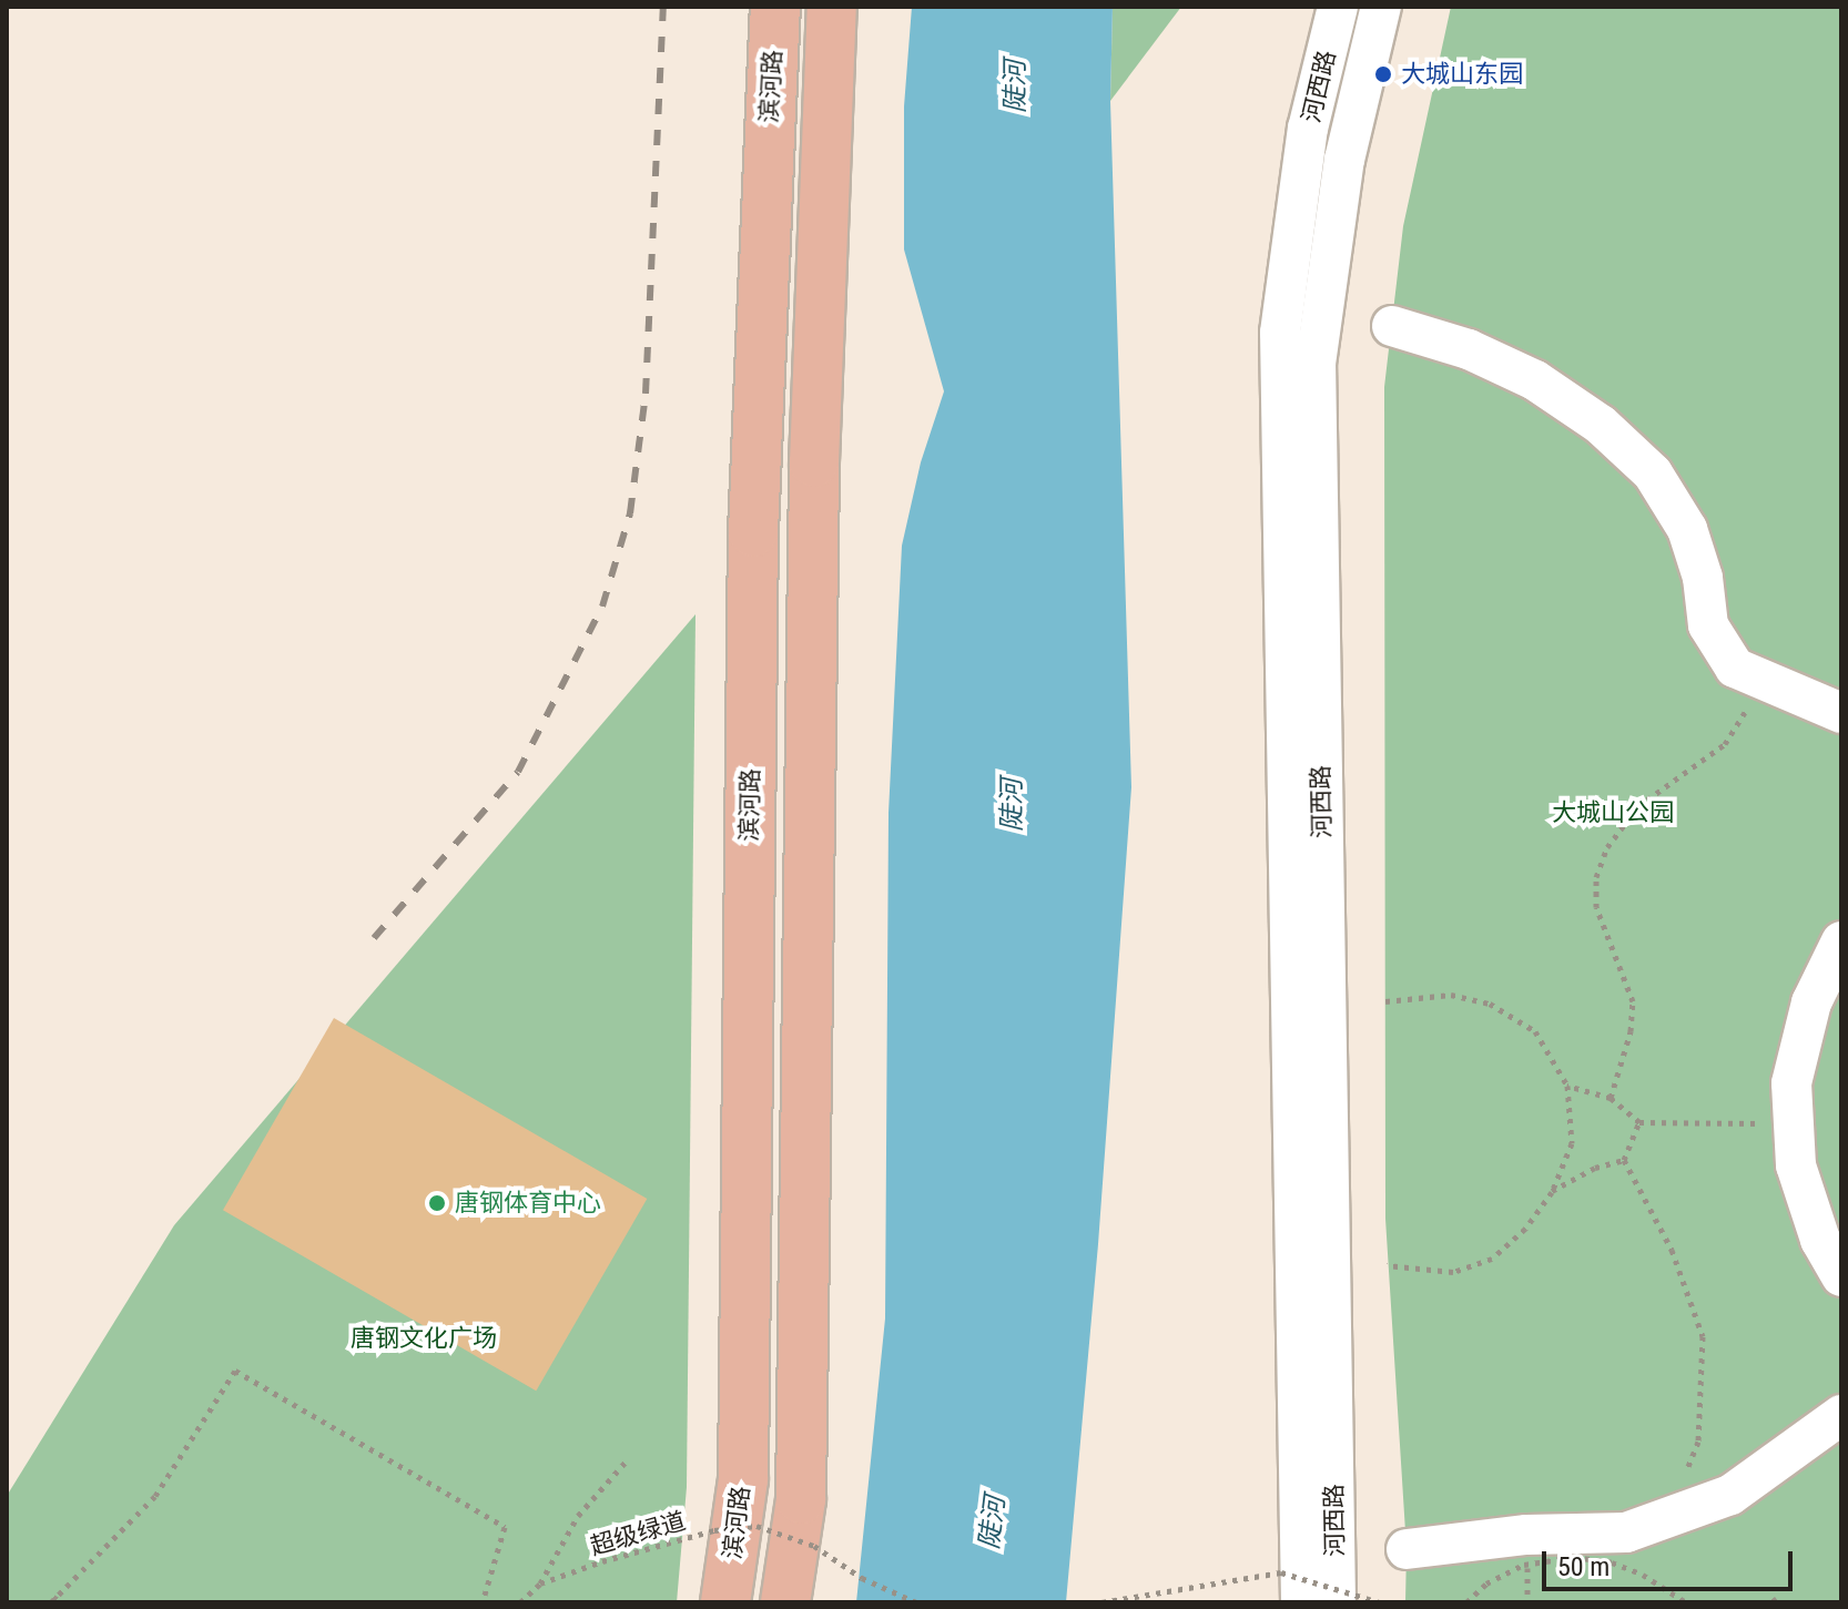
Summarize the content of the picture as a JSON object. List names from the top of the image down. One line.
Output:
{"streets":{"main road":["滨河路"],"street":["河西路"],"path":["超级绿道"]},"water":["陡河"],"parks":["大城山公园","唐钢文化广场"],"places":["大城山东园","唐钢体育中心"],"scale_bar":"50 m"}
